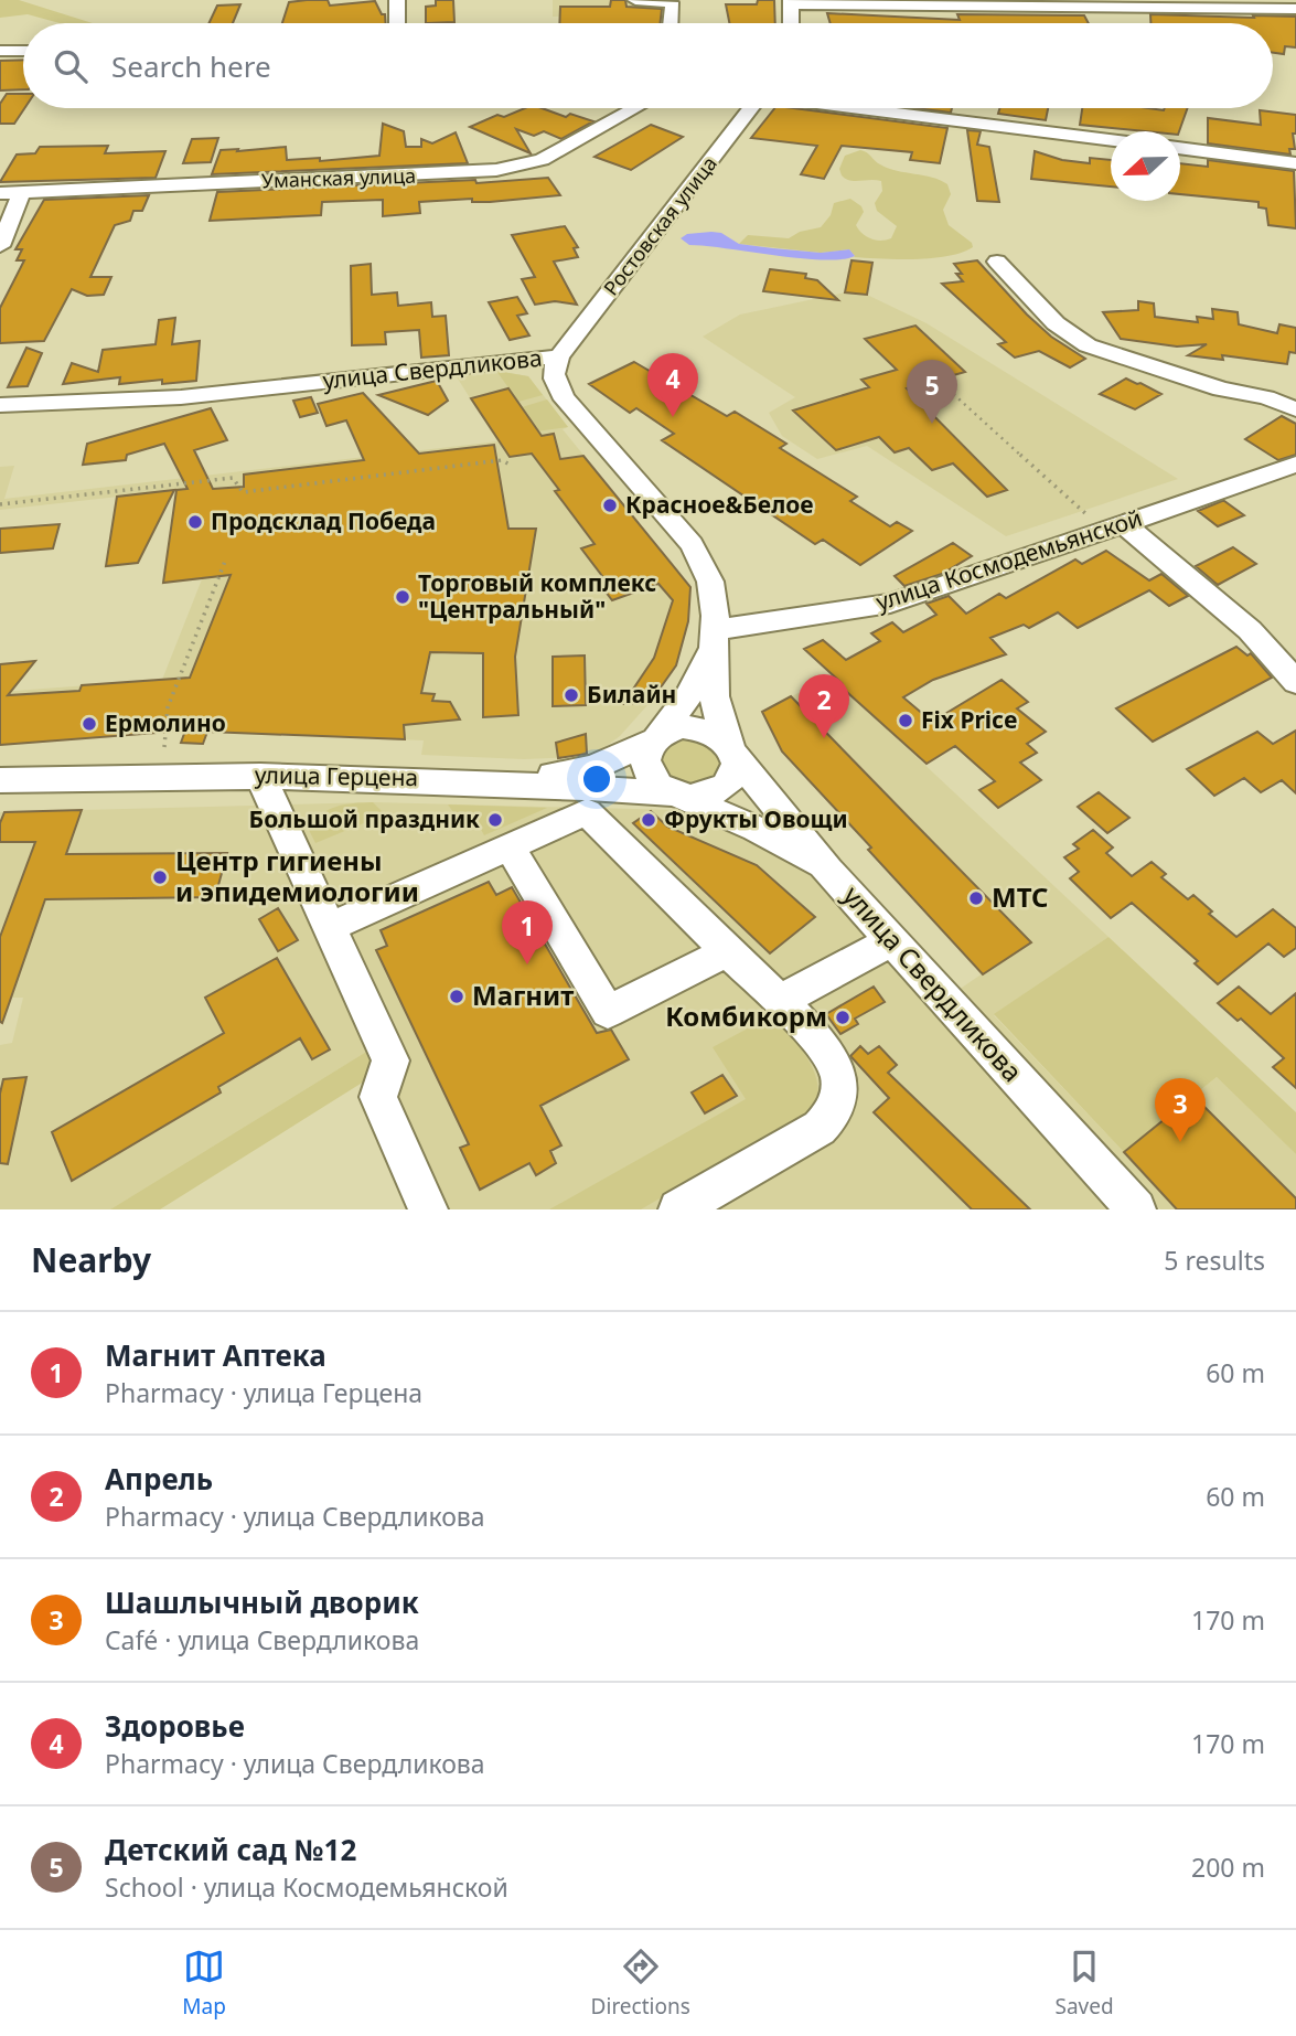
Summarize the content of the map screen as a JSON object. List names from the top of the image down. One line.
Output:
{"streets":{"street":["Уманская улица","Ростовская улица","улица Свердликова","улица Космодемьянской","улица Герцена"]},"crossings":[["Ростовская улица","улица Свердликова"],["улица Свердликова","улица Космодемьянской"],["улица Свердликова","улица Герцена"]],"places":["Красное&Белое","Продсклад Победа","Торговый комплекс \"Центральный\"","Билайн","Fix Price","Ермолино","Большой праздник","Фрукты Овощи","Центр гигиены и эпидемиологии","МТС","Магнит","Комбикорм"],"north":"left","page":{"search":"Search here","pins":["4","5","2","1","3"],"heading":["Nearby","5 results"],"list":[{"mark":"1","name":"Магнит Аптека","note":"Pharmacy · улица Герцена","value":"60 m"},{"mark":"2","name":"Апрель","note":"Pharmacy · улица Свердликова","value":"60 m"},{"mark":"3","name":"Шашлычный дворик","note":"Café · улица Свердликова","value":"170 m"},{"mark":"4","name":"Здоровье","note":"Pharmacy · улица Свердликова","value":"170 m"},{"mark":"5","name":"Детский сад №12","note":"School · улица Космодемьянской","value":"200 m"}],"nav":["Map","Directions","Saved"]}}
